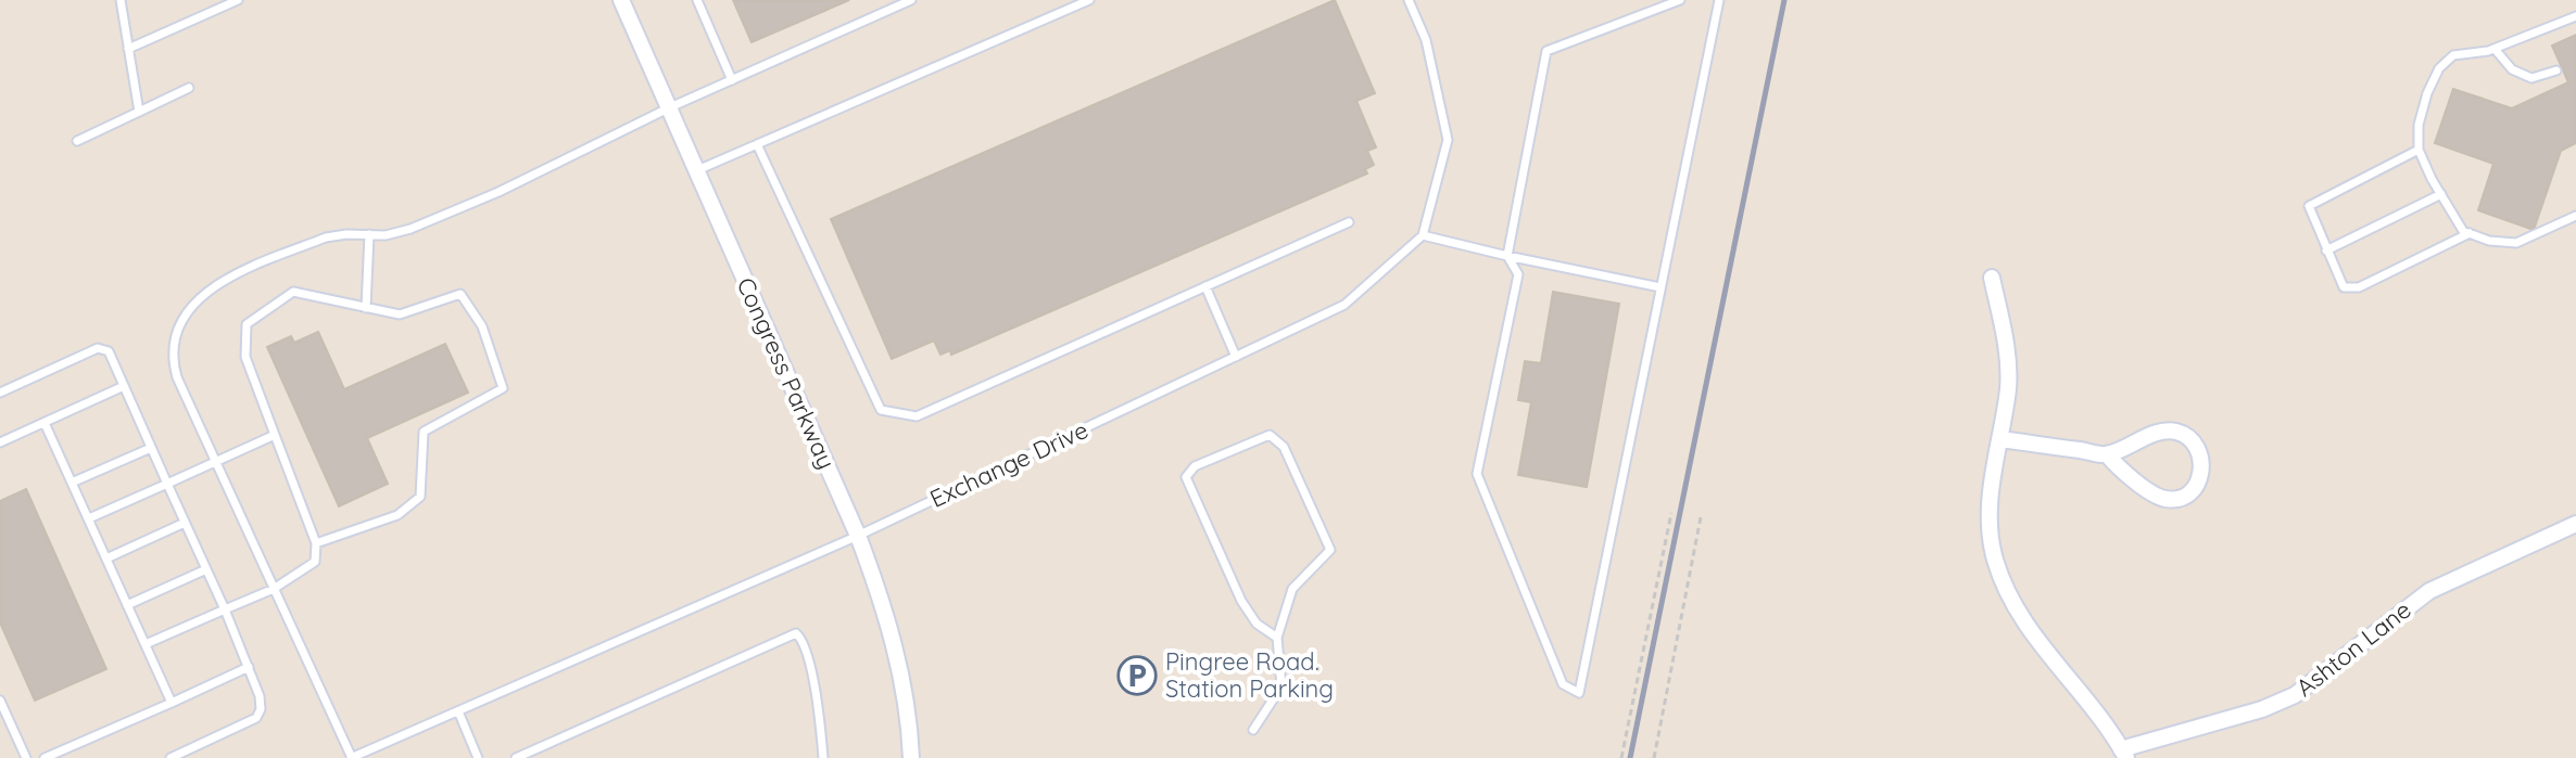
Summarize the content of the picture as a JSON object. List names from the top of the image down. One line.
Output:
{"streets":{"street":["Congress Parkway","Ashton Lane"],"lane":["Exchange Drive"]},"crossings":[["Congress Parkway","Exchange Drive"]],"places":{"parking":["Pingree Road. Station Parking"]}}
